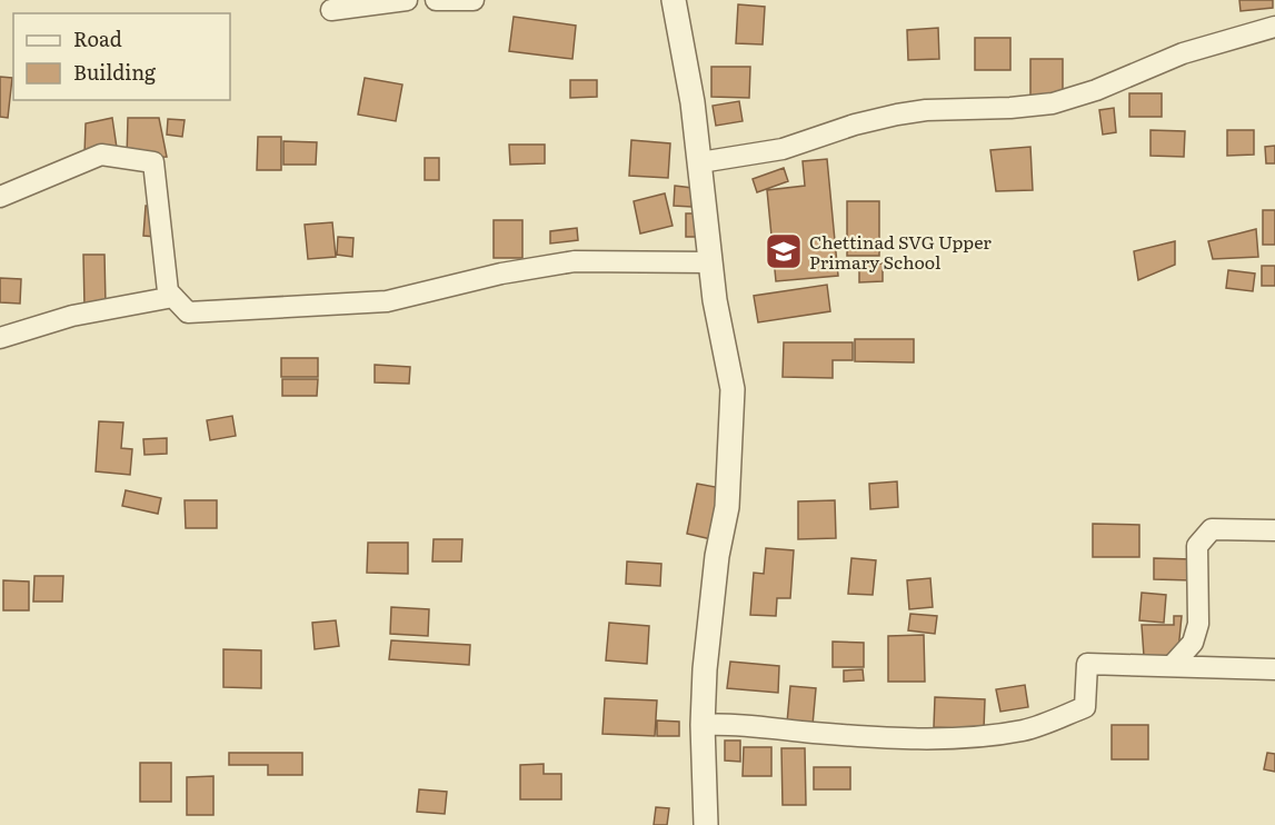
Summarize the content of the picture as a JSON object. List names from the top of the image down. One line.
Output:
{"places":{"school or university":["Chettinad SVG Upper Primary School"]},"legend":["Road","Building"]}
